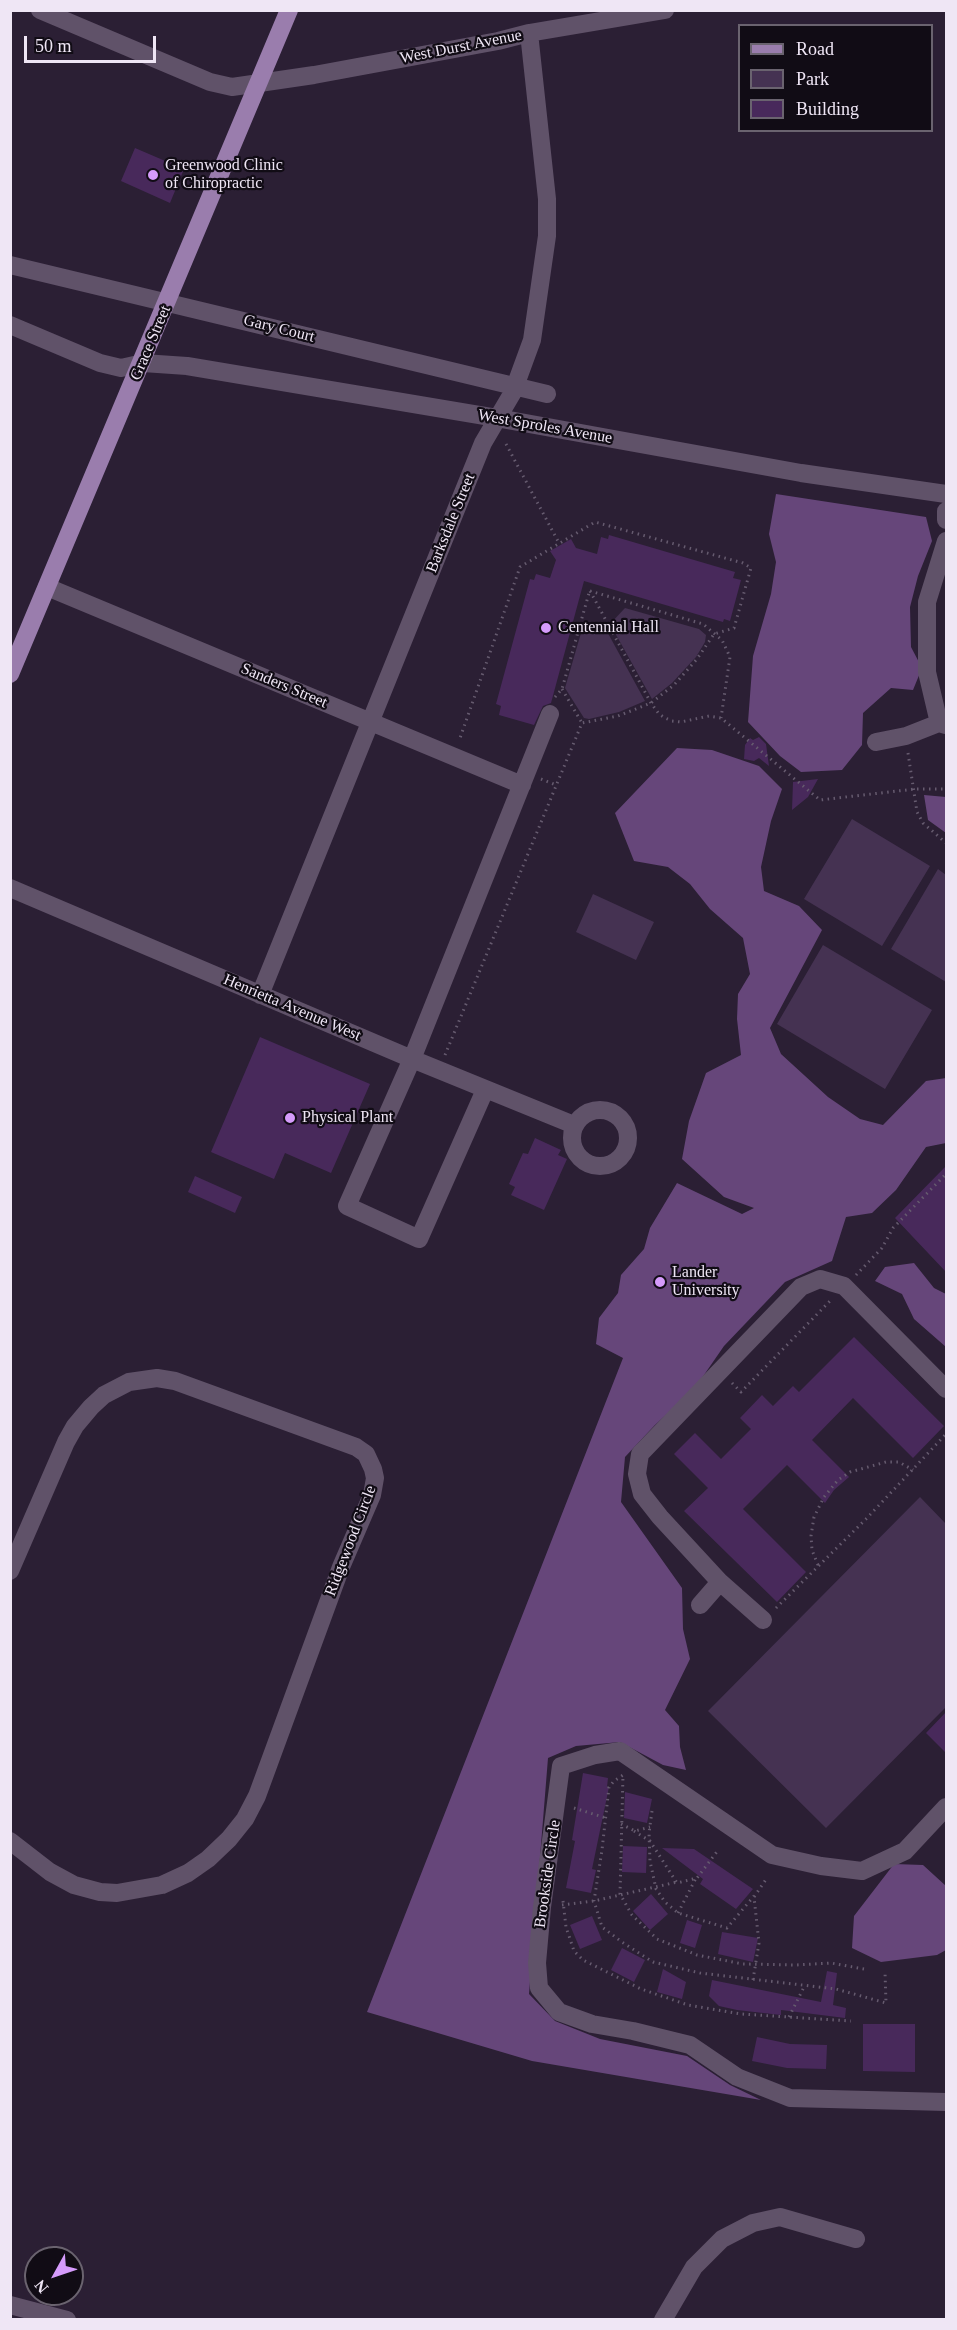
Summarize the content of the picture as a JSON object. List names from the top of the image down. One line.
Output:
{"streets":{"main road":["Grace Street"],"street":["West Durst Avenue","Gary Court","West Sproles Avenue","Barksdale Street","Sanders Street","Henrietta Avenue West","Ridgewood Circle","Brookside Circle"]},"crossings":[["West Durst Avenue","Grace Street"],["West Durst Avenue","Barksdale Street"],["Grace Street","West Sproles Avenue"],["Grace Street","Sanders Street"],["West Sproles Avenue","Barksdale Street"],["Barksdale Street","Sanders Street"],["Barksdale Street","Henrietta Avenue West"]],"places":["Greenwood Clinic of Chiropractic","Centennial Hall","Physical Plant","Lander University"],"legend":["Road","Park","Building"],"scale_bar":"50 m","north":"bottom left"}
